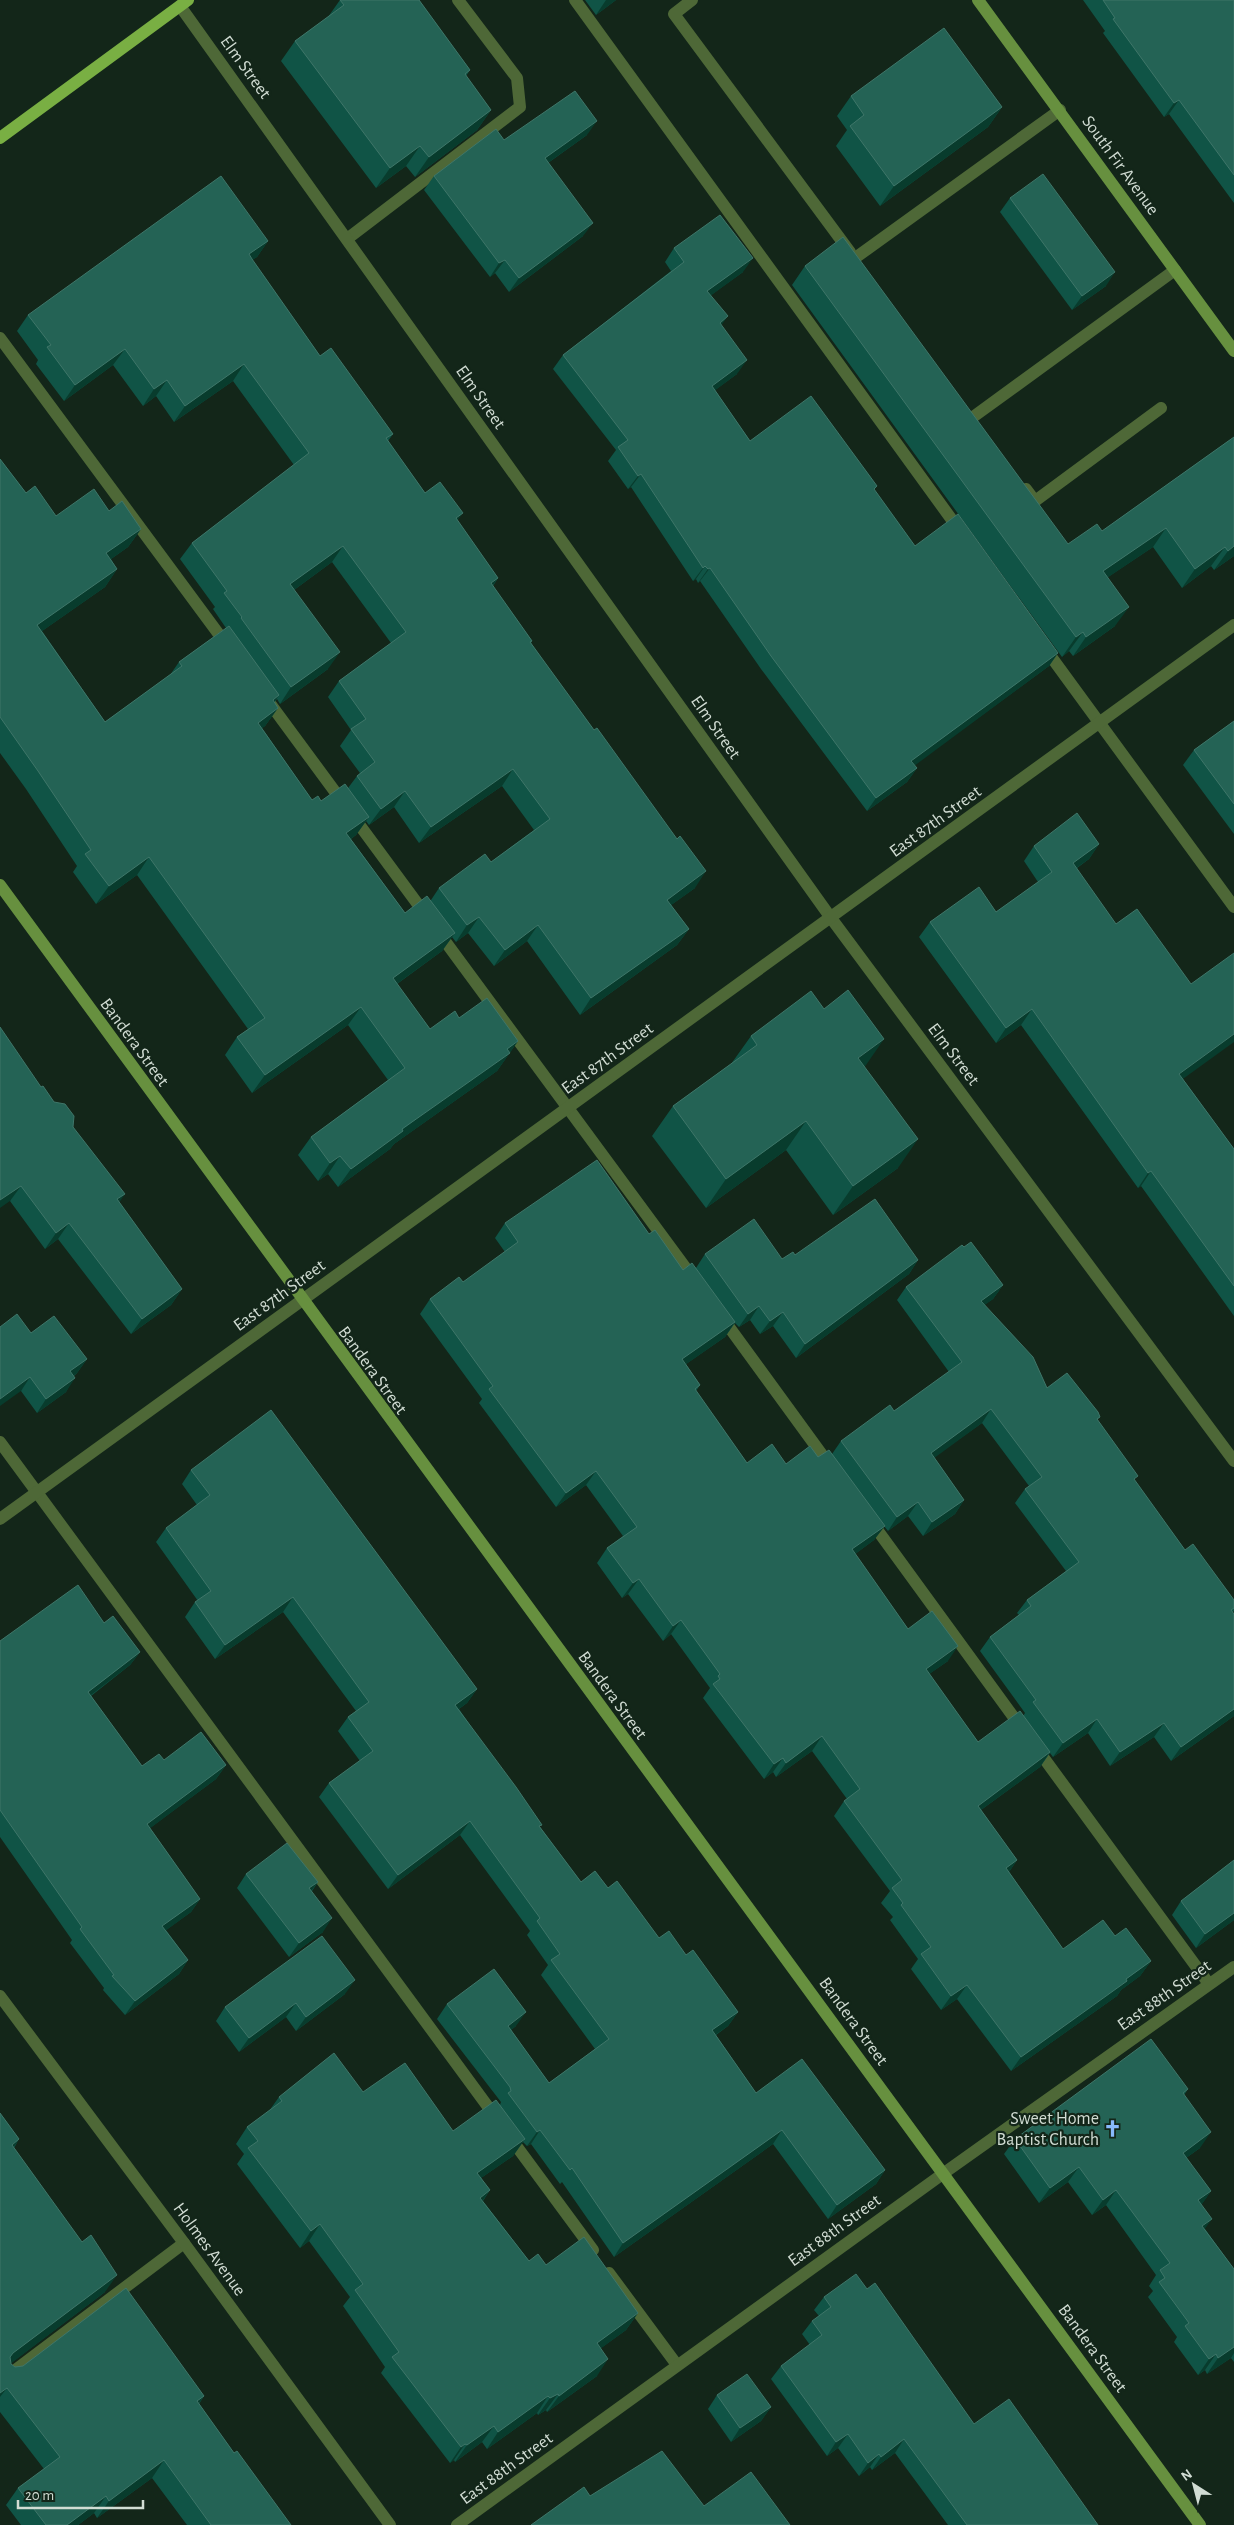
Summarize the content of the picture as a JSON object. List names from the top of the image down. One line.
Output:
{"streets":{"street":["Elm Street","South Fir Avenue","East 87th Street","Bandera Street","East 88th Street","Holmes Avenue"]},"crossings":[["Elm Street","East 87th Street"],["East 87th Street","Bandera Street"],["Bandera Street","East 88th Street"]],"places":{"church":["Sweet Home Baptist Church"]},"scale_bar":"20 m","north":"top left"}
